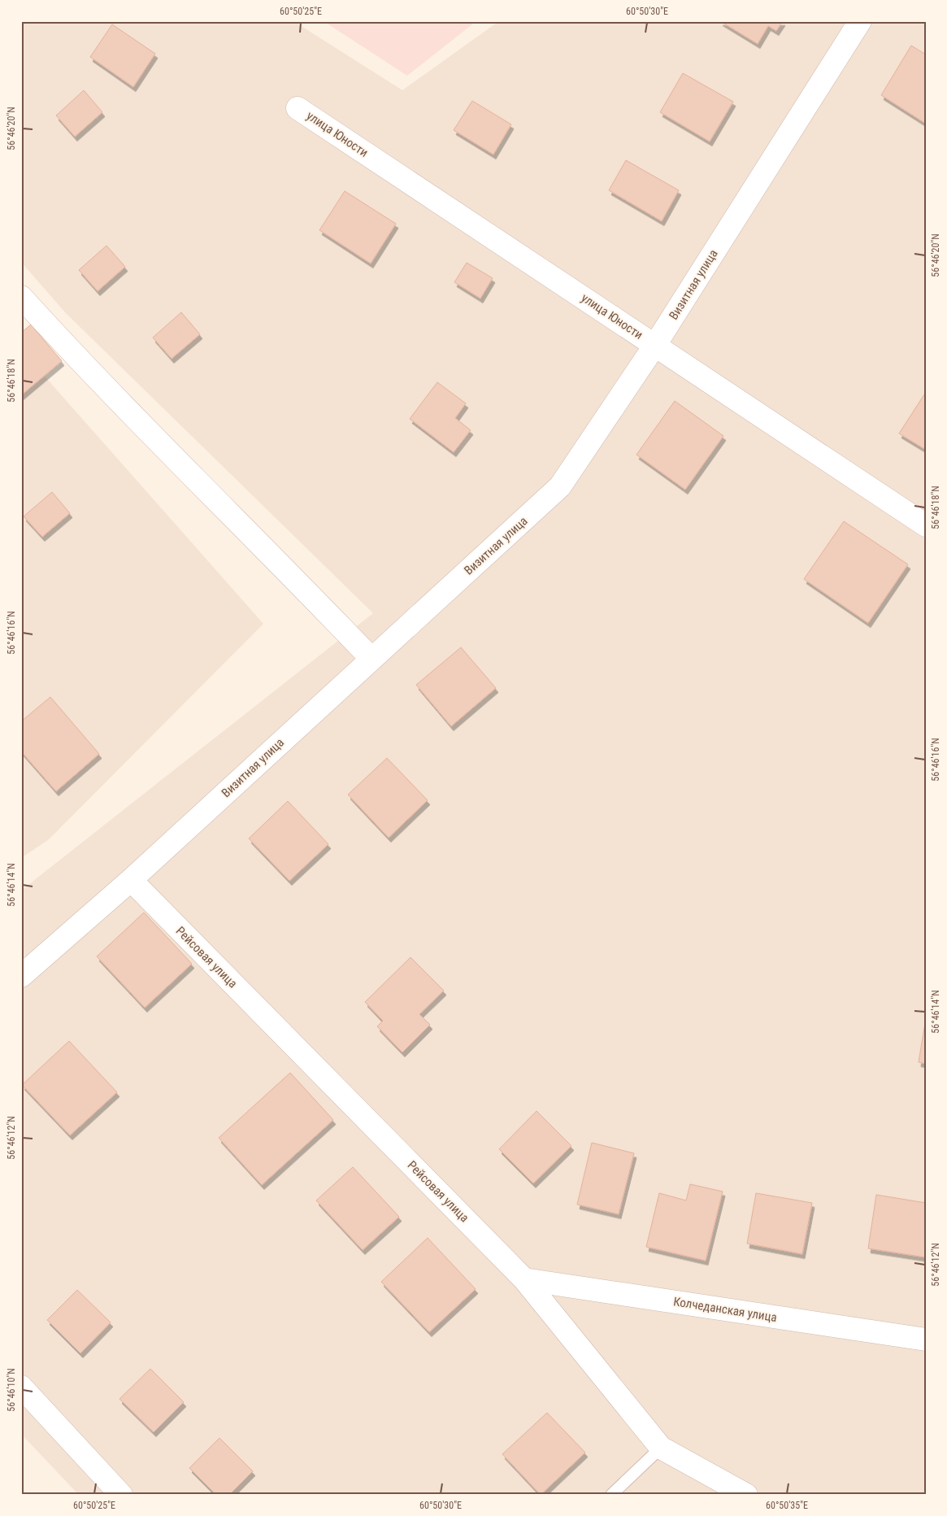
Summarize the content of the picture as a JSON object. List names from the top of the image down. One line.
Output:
{"streets":{"street":["улица Юности","Визитная улица","Рейсовая улица","Колчеданская улица"]},"crossings":[["улица Юности","Визитная улица"],["Визитная улица","Рейсовая улица"],["Рейсовая улица","Колчеданская улица"]],"coordinates":["60°50'25\"E","60°50'30\"E","56°46'20\"N","56°46'18\"N","56°46'16\"N","56°46'14\"N","56°46'12\"N","56°46'10\"N","60°50'35\"E"]}
